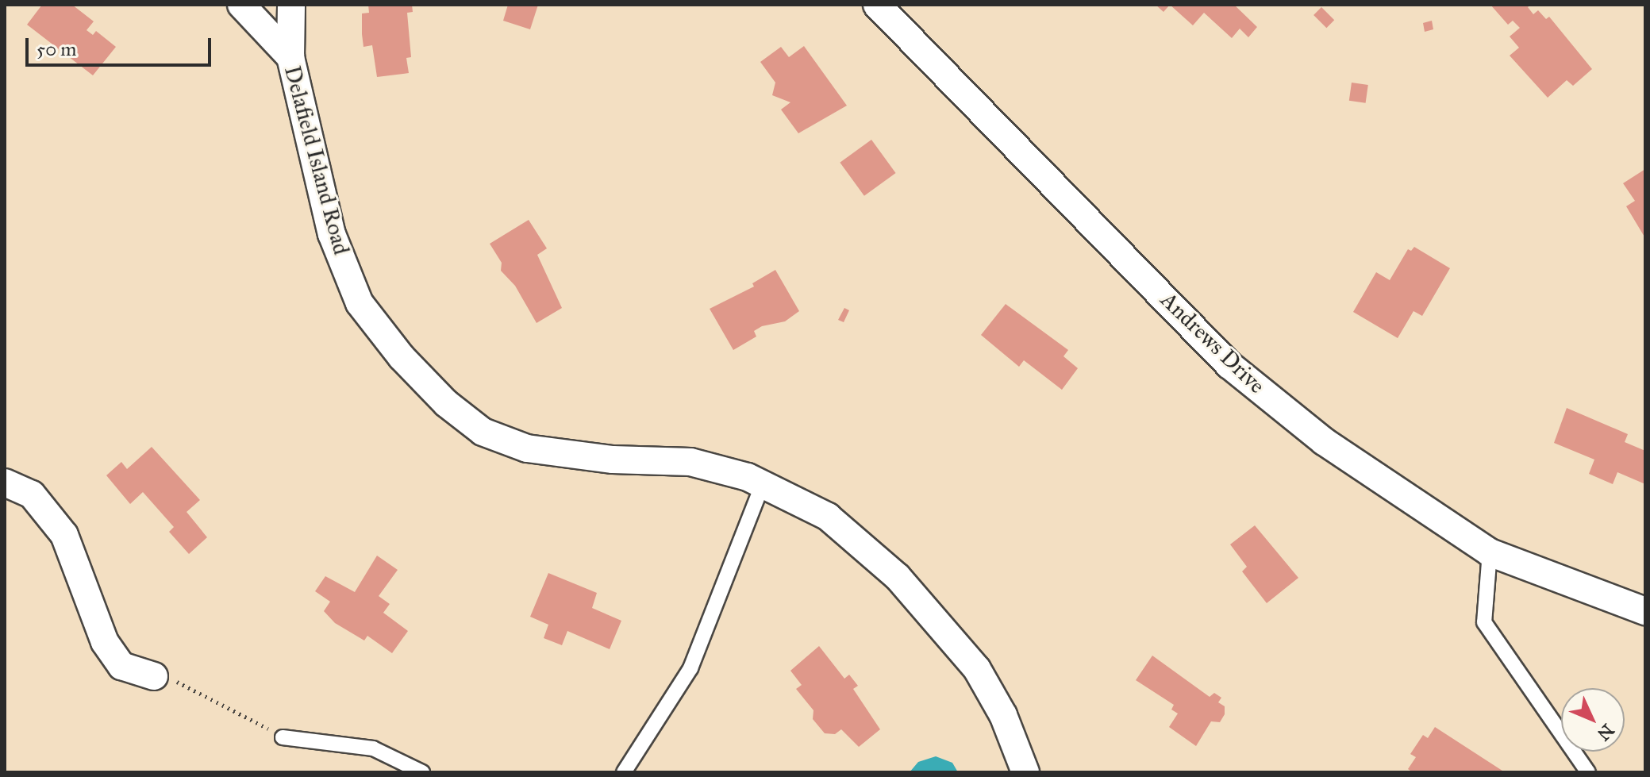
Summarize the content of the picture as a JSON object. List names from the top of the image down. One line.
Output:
{"streets":{"street":["Delafield Island Road","Andrews Drive"]},"scale_bar":"50 m","north":"bottom right"}
